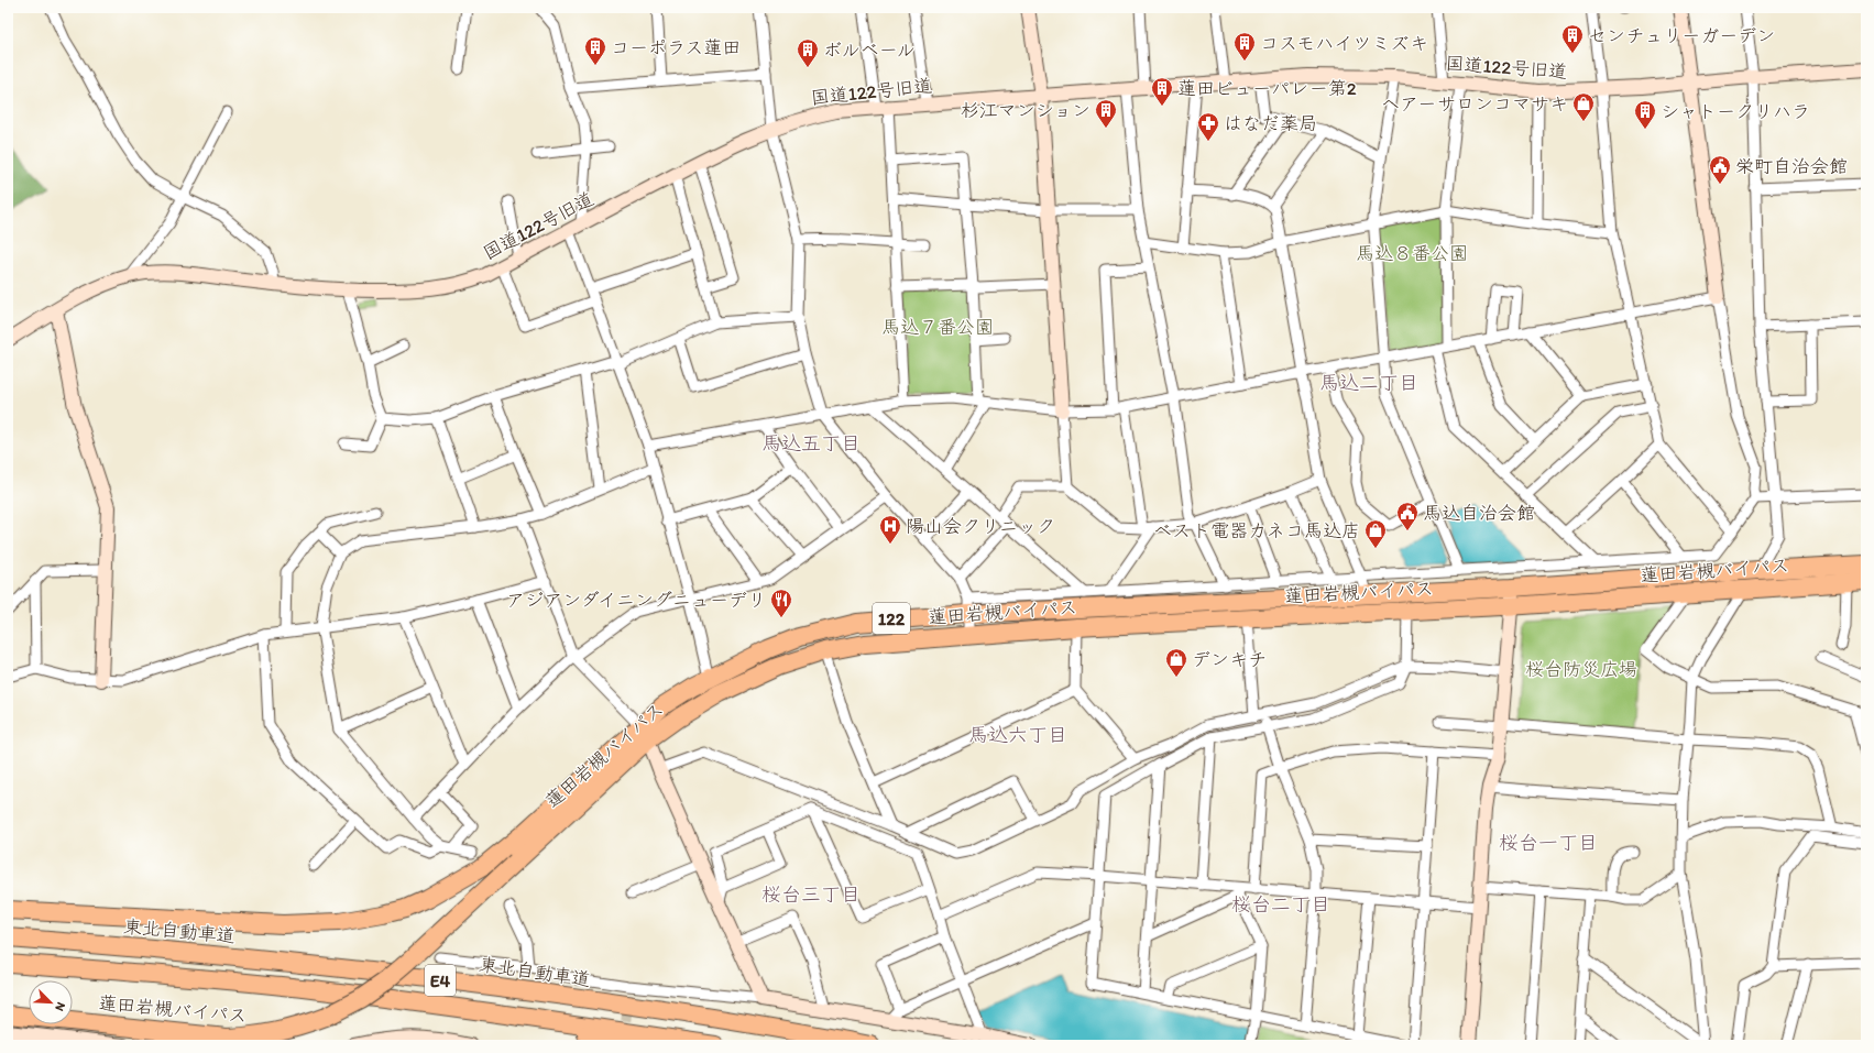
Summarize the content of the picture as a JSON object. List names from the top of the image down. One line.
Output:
{"streets":{"highway":["蓮田岩槻バイパス","122","東北自動車道","E4"],"street":["国道122号旧道"]},"districts":["馬込二丁目","馬込五丁目","馬込六丁目","桜台一丁目","桜台三丁目","桜台二丁目"],"parks":["馬込８番公園","馬込７番公園","桜台防災広場"],"places":{"building":["センチュリーガーデン","コスモハイツミズキ","コーポラス蓮田","ボルベール","蓮田ビューパレー第2","杉江マンション","シャトークリハラ"],"shop":["ヘアーサロンコマサキ","ベスト電器カネコ馬込店","デンキチ"],"pharmacy":["はなだ薬局"],"public building":["栄町自治会館","馬込自治会館"],"hospital":["陽山会クリニック"],"restaurant":["アジアンダイニングニューデリ"]},"north":"bottom right"}
